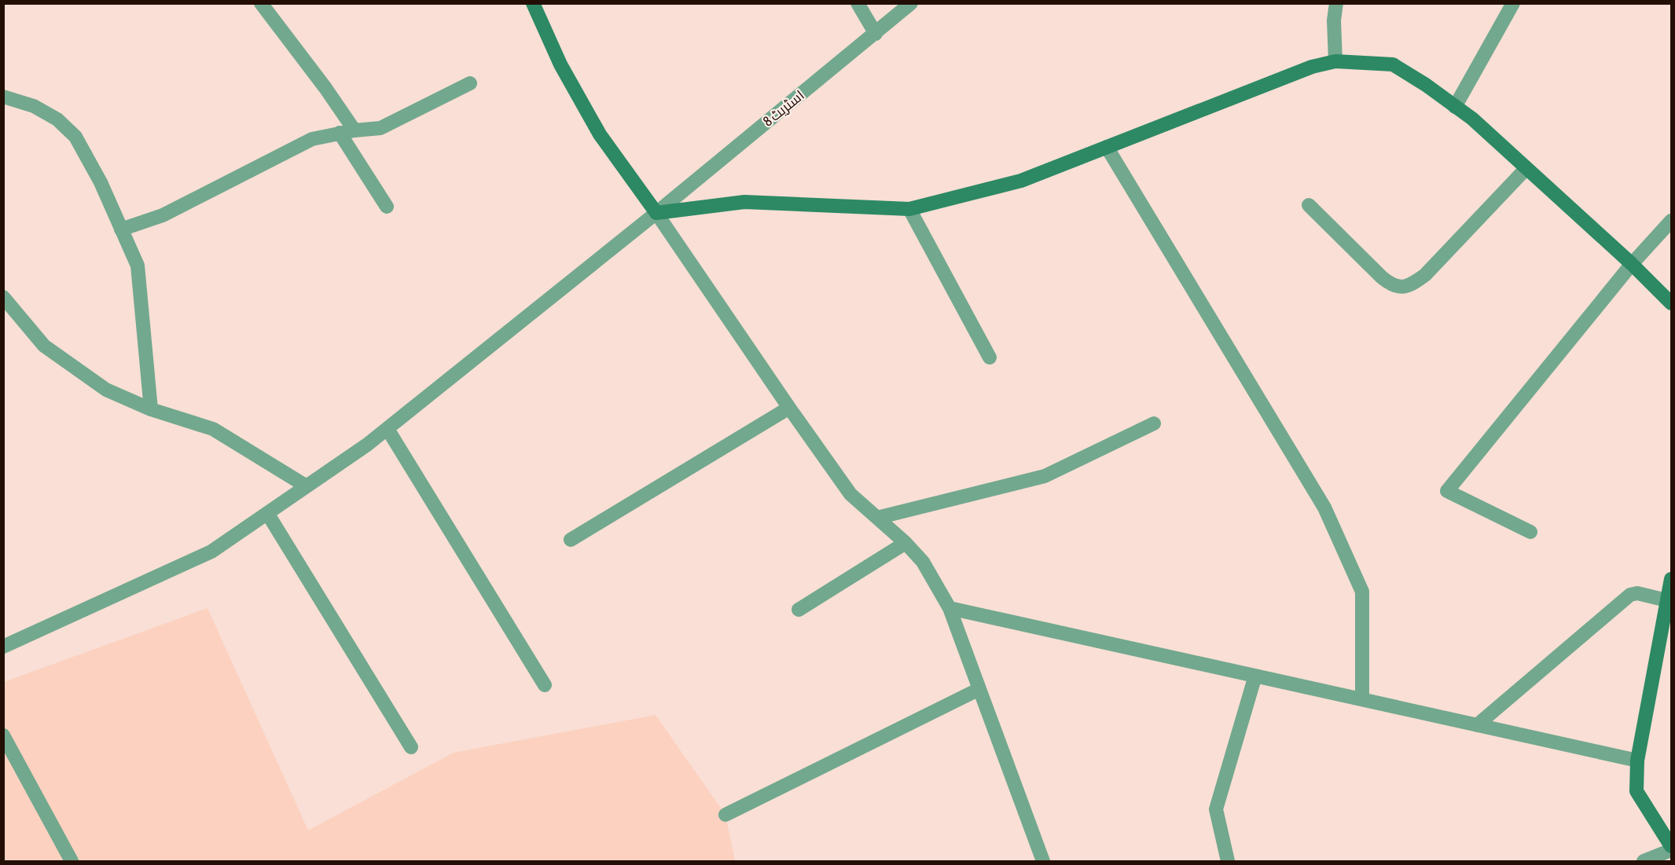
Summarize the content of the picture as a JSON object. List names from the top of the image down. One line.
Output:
{"streets":{"street":["اسٹریٹ 8"]}}
